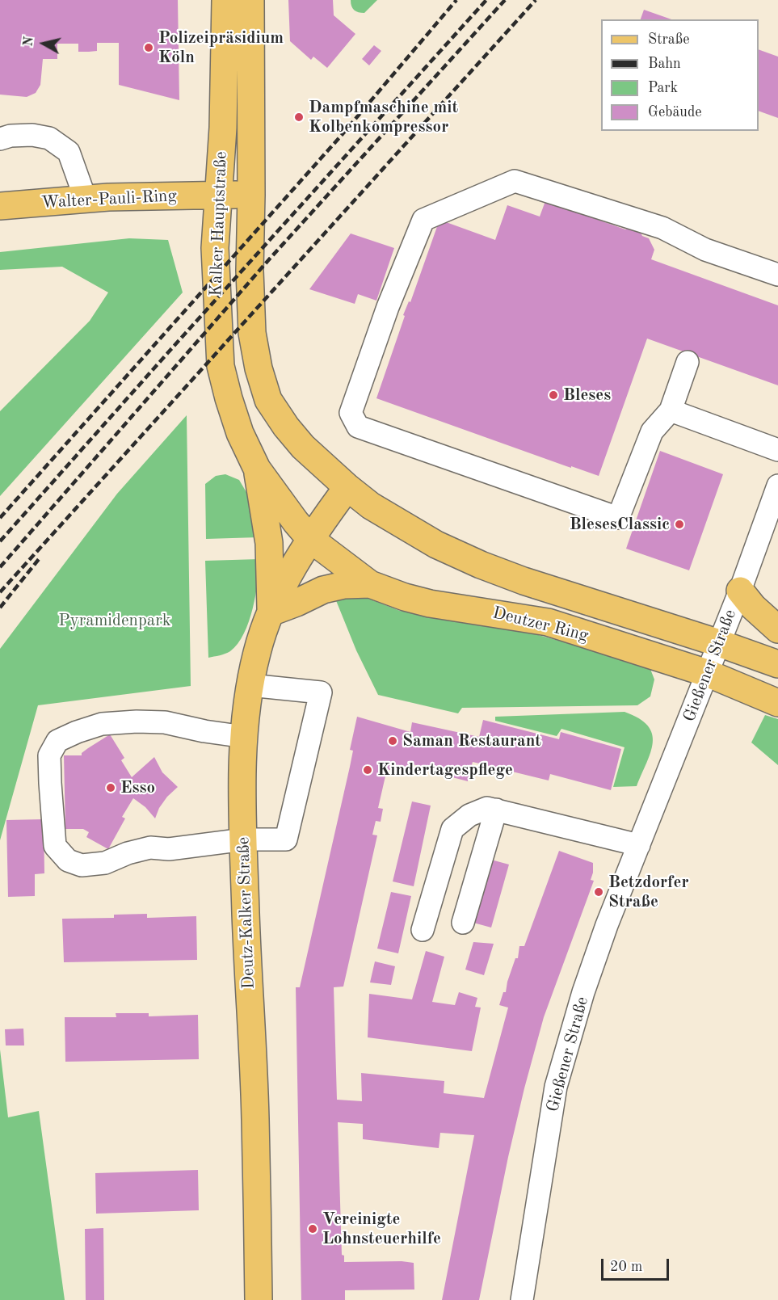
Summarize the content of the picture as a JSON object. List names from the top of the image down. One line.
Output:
{"streets":{"main road":["Walter-Pauli-Ring","Kalker Hauptstraße","Deutzer Ring","Deutz-Kalker Straße"],"street":["Gießener Straße"]},"crossings":[["Walter-Pauli-Ring","Kalker Hauptstraße"],["Kalker Hauptstraße","Deutzer Ring"],["Kalker Hauptstraße","Deutz-Kalker Straße"],["Deutzer Ring","Gießener Straße"],["Deutzer Ring","Deutz-Kalker Straße"]],"parks":["Pyramidenpark"],"places":["Polizeipräsidium Köln","Dampfmaschine mit Kolbenkompressor","Bleses","BlesesClassic","Saman Restaurant","Kindertagespflege","Esso","Betzdorfer Straße","Vereinigte Lohnsteuerhilfe"],"legend":["Straße","Bahn","Park","Gebäude"],"scale_bar":"20 m","north":"left"}
